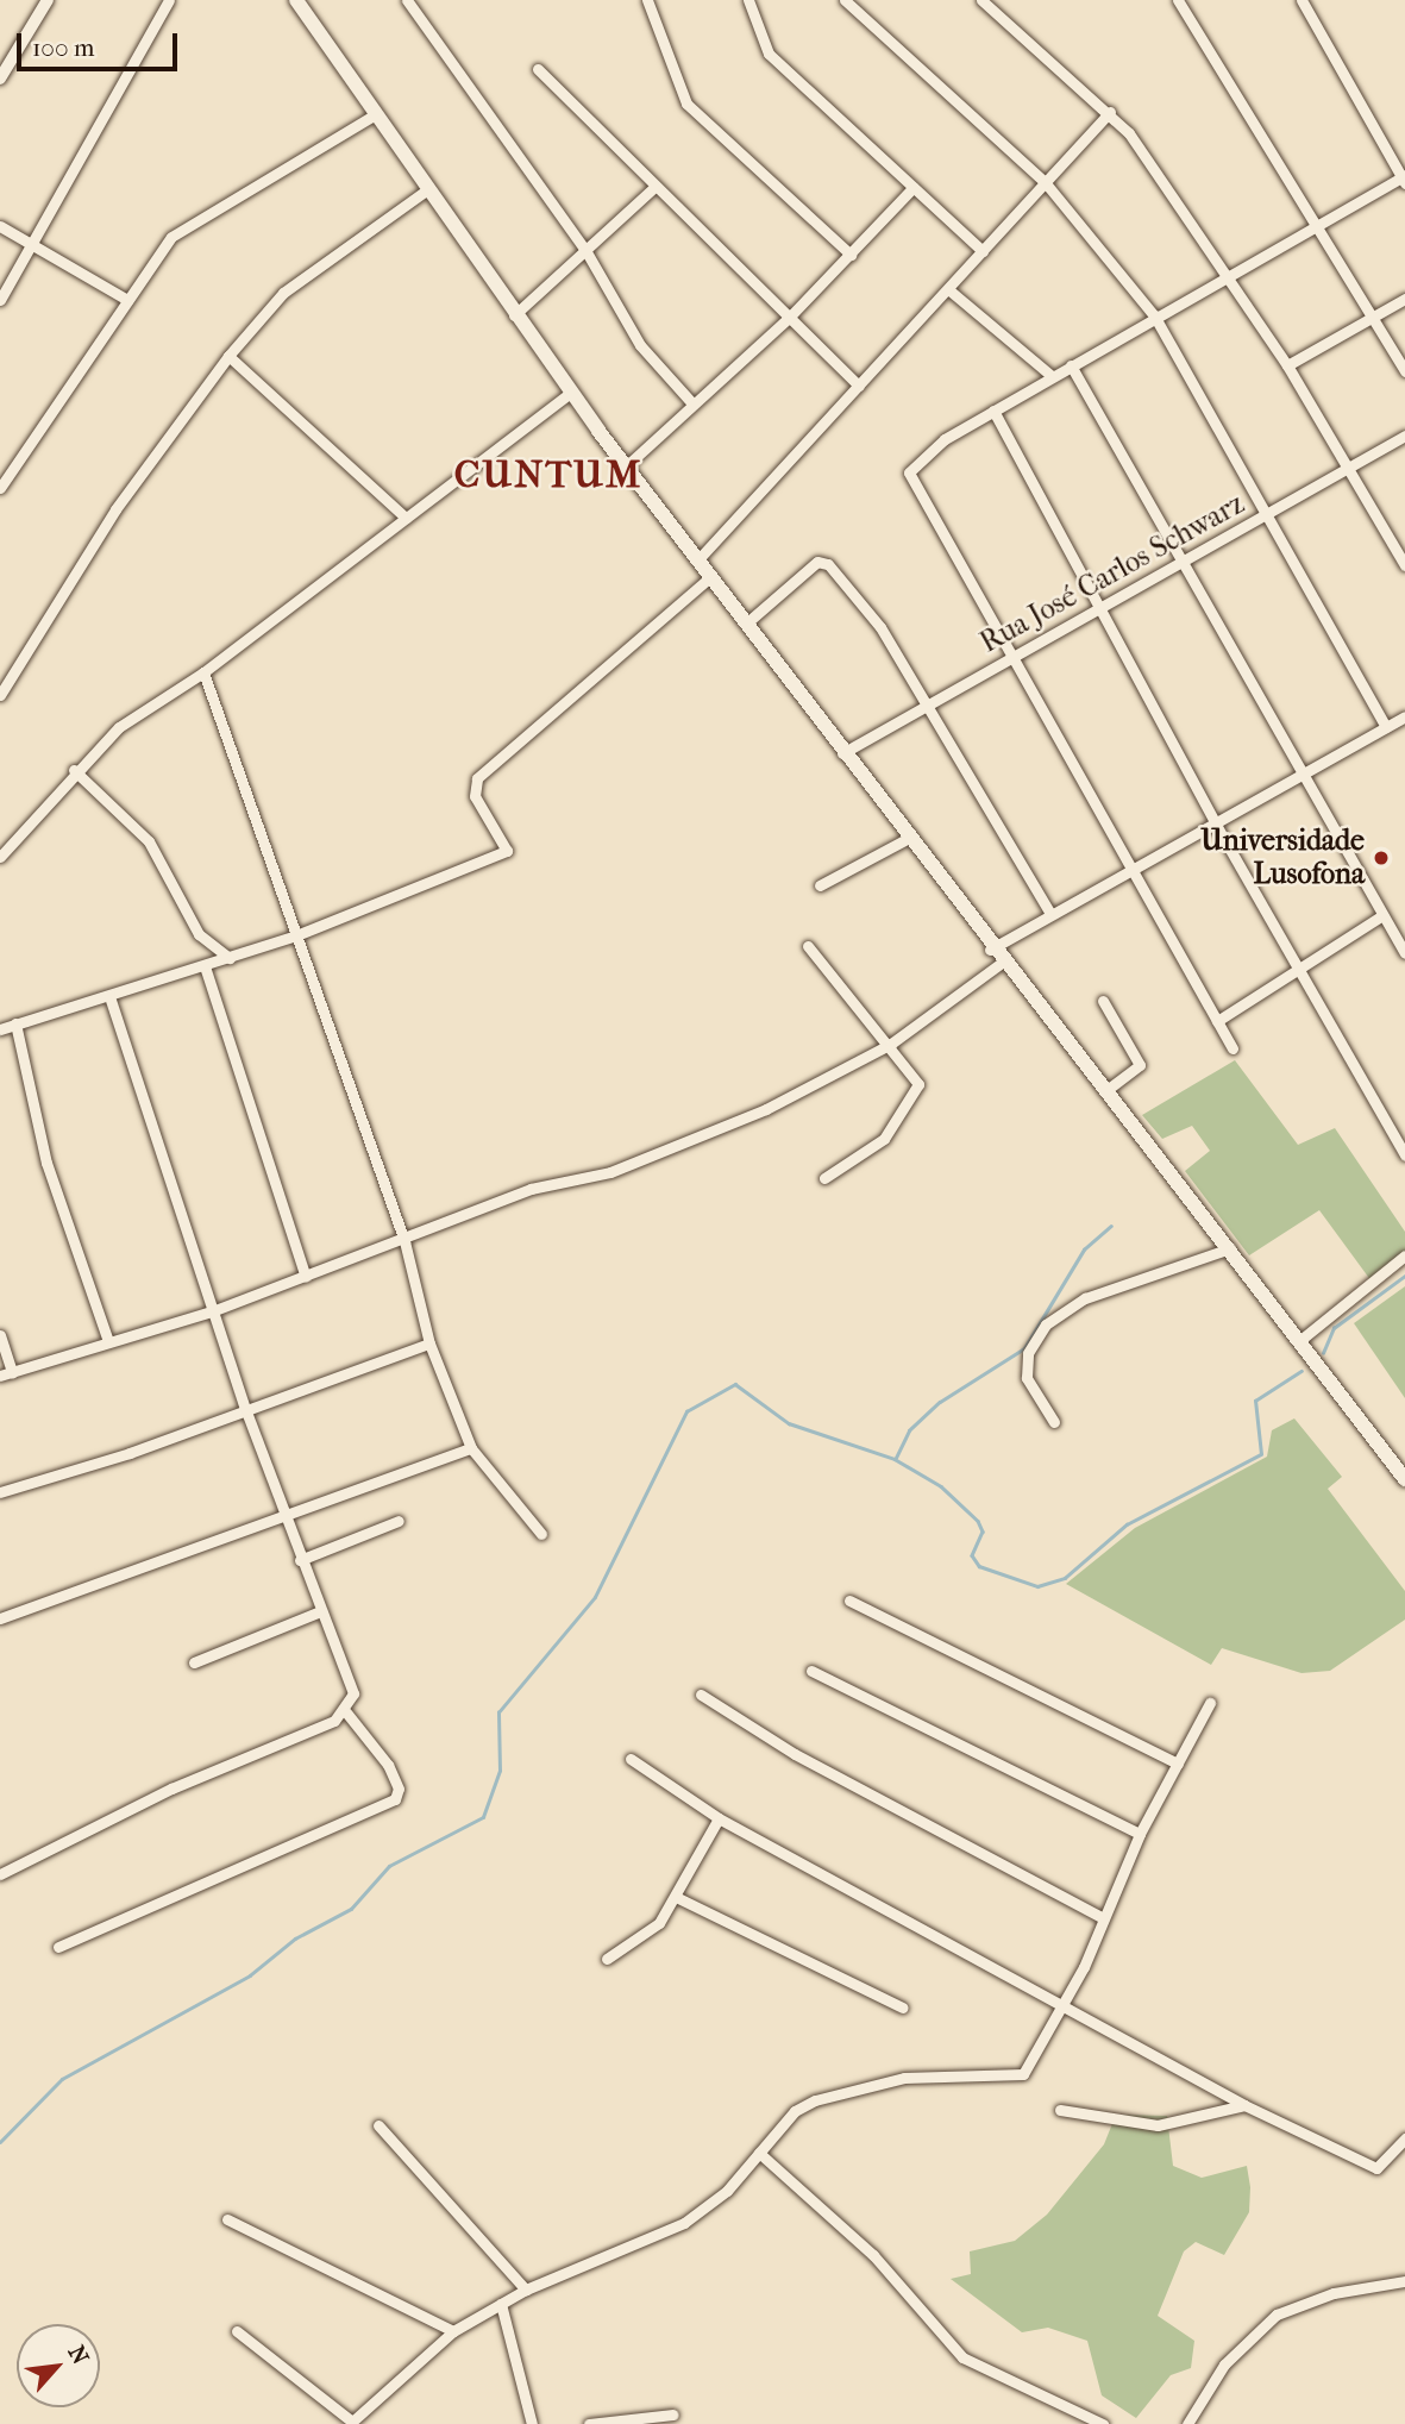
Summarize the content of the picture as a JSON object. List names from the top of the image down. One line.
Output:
{"streets":{"street":["Rua José Carlos Schwarz"]},"districts":["CUNTUM"],"places":["Universidade Lusofona"],"scale_bar":"100 m","north":"top right"}
